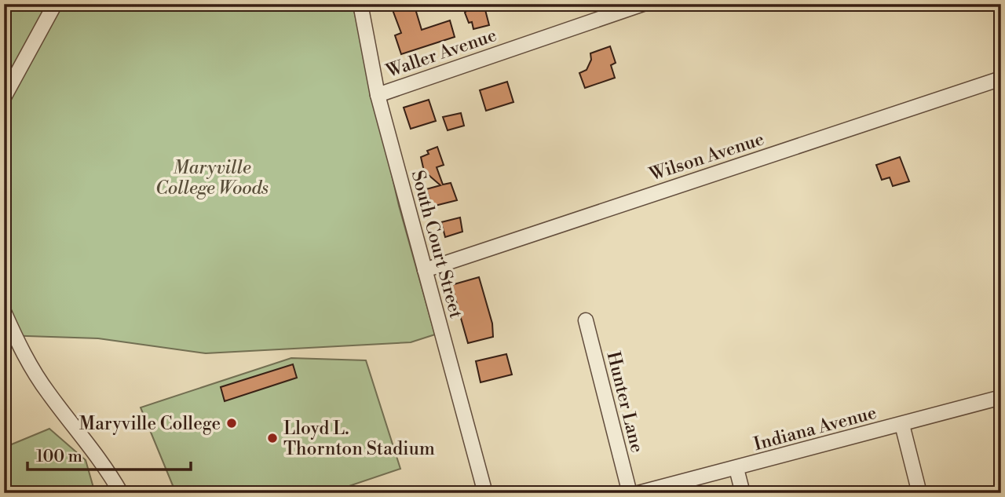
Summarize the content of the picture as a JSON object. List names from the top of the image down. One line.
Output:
{"streets":{"street":["Waller Avenue","Wilson Avenue","South Court Street","Hunter Lane","Indiana Avenue"]},"crossings":[["Waller Avenue","South Court Street"],["Wilson Avenue","South Court Street"]],"parks":["Maryville College Woods"],"places":["Maryville College","Lloyd L. Thornton Stadium"],"scale_bar":"100 m"}
